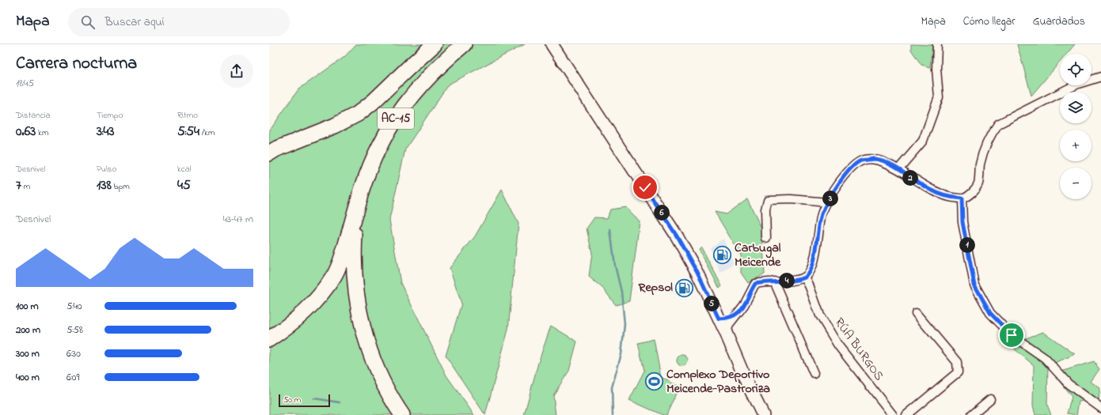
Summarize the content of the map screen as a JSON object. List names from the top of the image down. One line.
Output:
{"streets":{"highway":["AC-15"],"street":["RÚA BURGOS"]},"places":{"fuel station":["Carbugal Meicende","Repsol"],"sports":["Complexo Deportivo Meicende-Pastroriza"]},"scale_bar":"50 m","page":{"header":"Mapa","search":"Buscar aquí","nav":["Mapa","Cómo llegar","Guardados"],"heading":["Carrera nocturna","18:45"],"map_buttons":["+","−"],"stats":[["Distancia","0.63 km"],["Tiempo","3:43"],["Ritmo","5:54 /km"],["Desnivel","7 m"],["Pulso","138 bpm"],["kcal","45"]],"pins":["2","3","6","1","4","5"],"chart":["Desnivel","43–47 m"],"list":[{"name":"100 m","note":"5:40"},{"name":"200 m","note":"5:58"},{"name":"300 m","note":"6:30"},{"name":"400 m","note":"6:09"}],"scale":"50 m"}}
